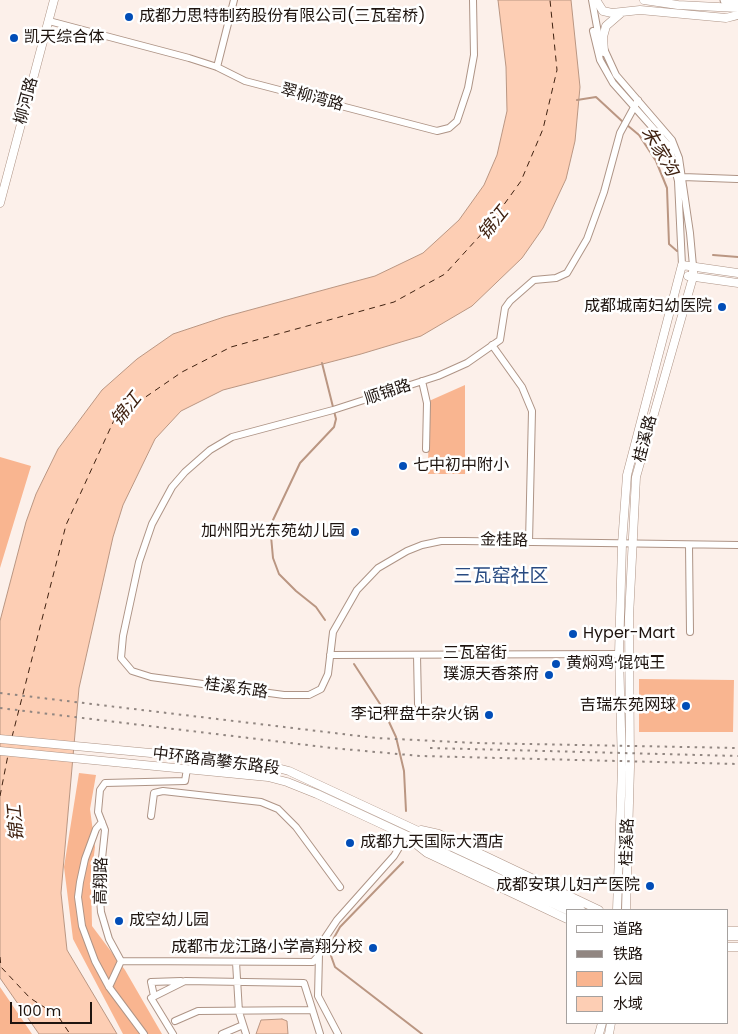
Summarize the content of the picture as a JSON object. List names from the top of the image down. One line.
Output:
{"streets":{"main road":["柳河路","桂溪路","中环路高攀东路段"],"street":["翠柳湾路","顺锦路","金桂路","三瓦窑街","桂溪东路","高翔路"]},"crossings":[["翠柳湾路","柳河路"],["顺锦路","桂溪路"],["顺锦路","桂溪东路"],["桂溪路","金桂路"],["桂溪路","三瓦窑街"],["金桂路","三瓦窑街"],["金桂路","桂溪东路"],["三瓦窑街","桂溪东路"],["中环路高攀东路段","高翔路"]],"districts":["三瓦窑社区"],"water":["朱家沟","锦江"],"places":["成都力思特制药股份有限公司(三瓦窑桥)","凯天综合体","成都城南妇幼医院","七中初中附小","加州阳光东苑幼儿园","Hyper-Mart","黄焖鸡·馄饨王","璞源天香茶府","吉瑞东苑网球","李记秤盘牛杂火锅","成都九天国际大酒店","成都安琪儿妇产医院","成空幼儿园","成都市龙江路小学高翔分校"],"legend":["道路","铁路","公园","水域"],"scale_bar":"100 m"}
